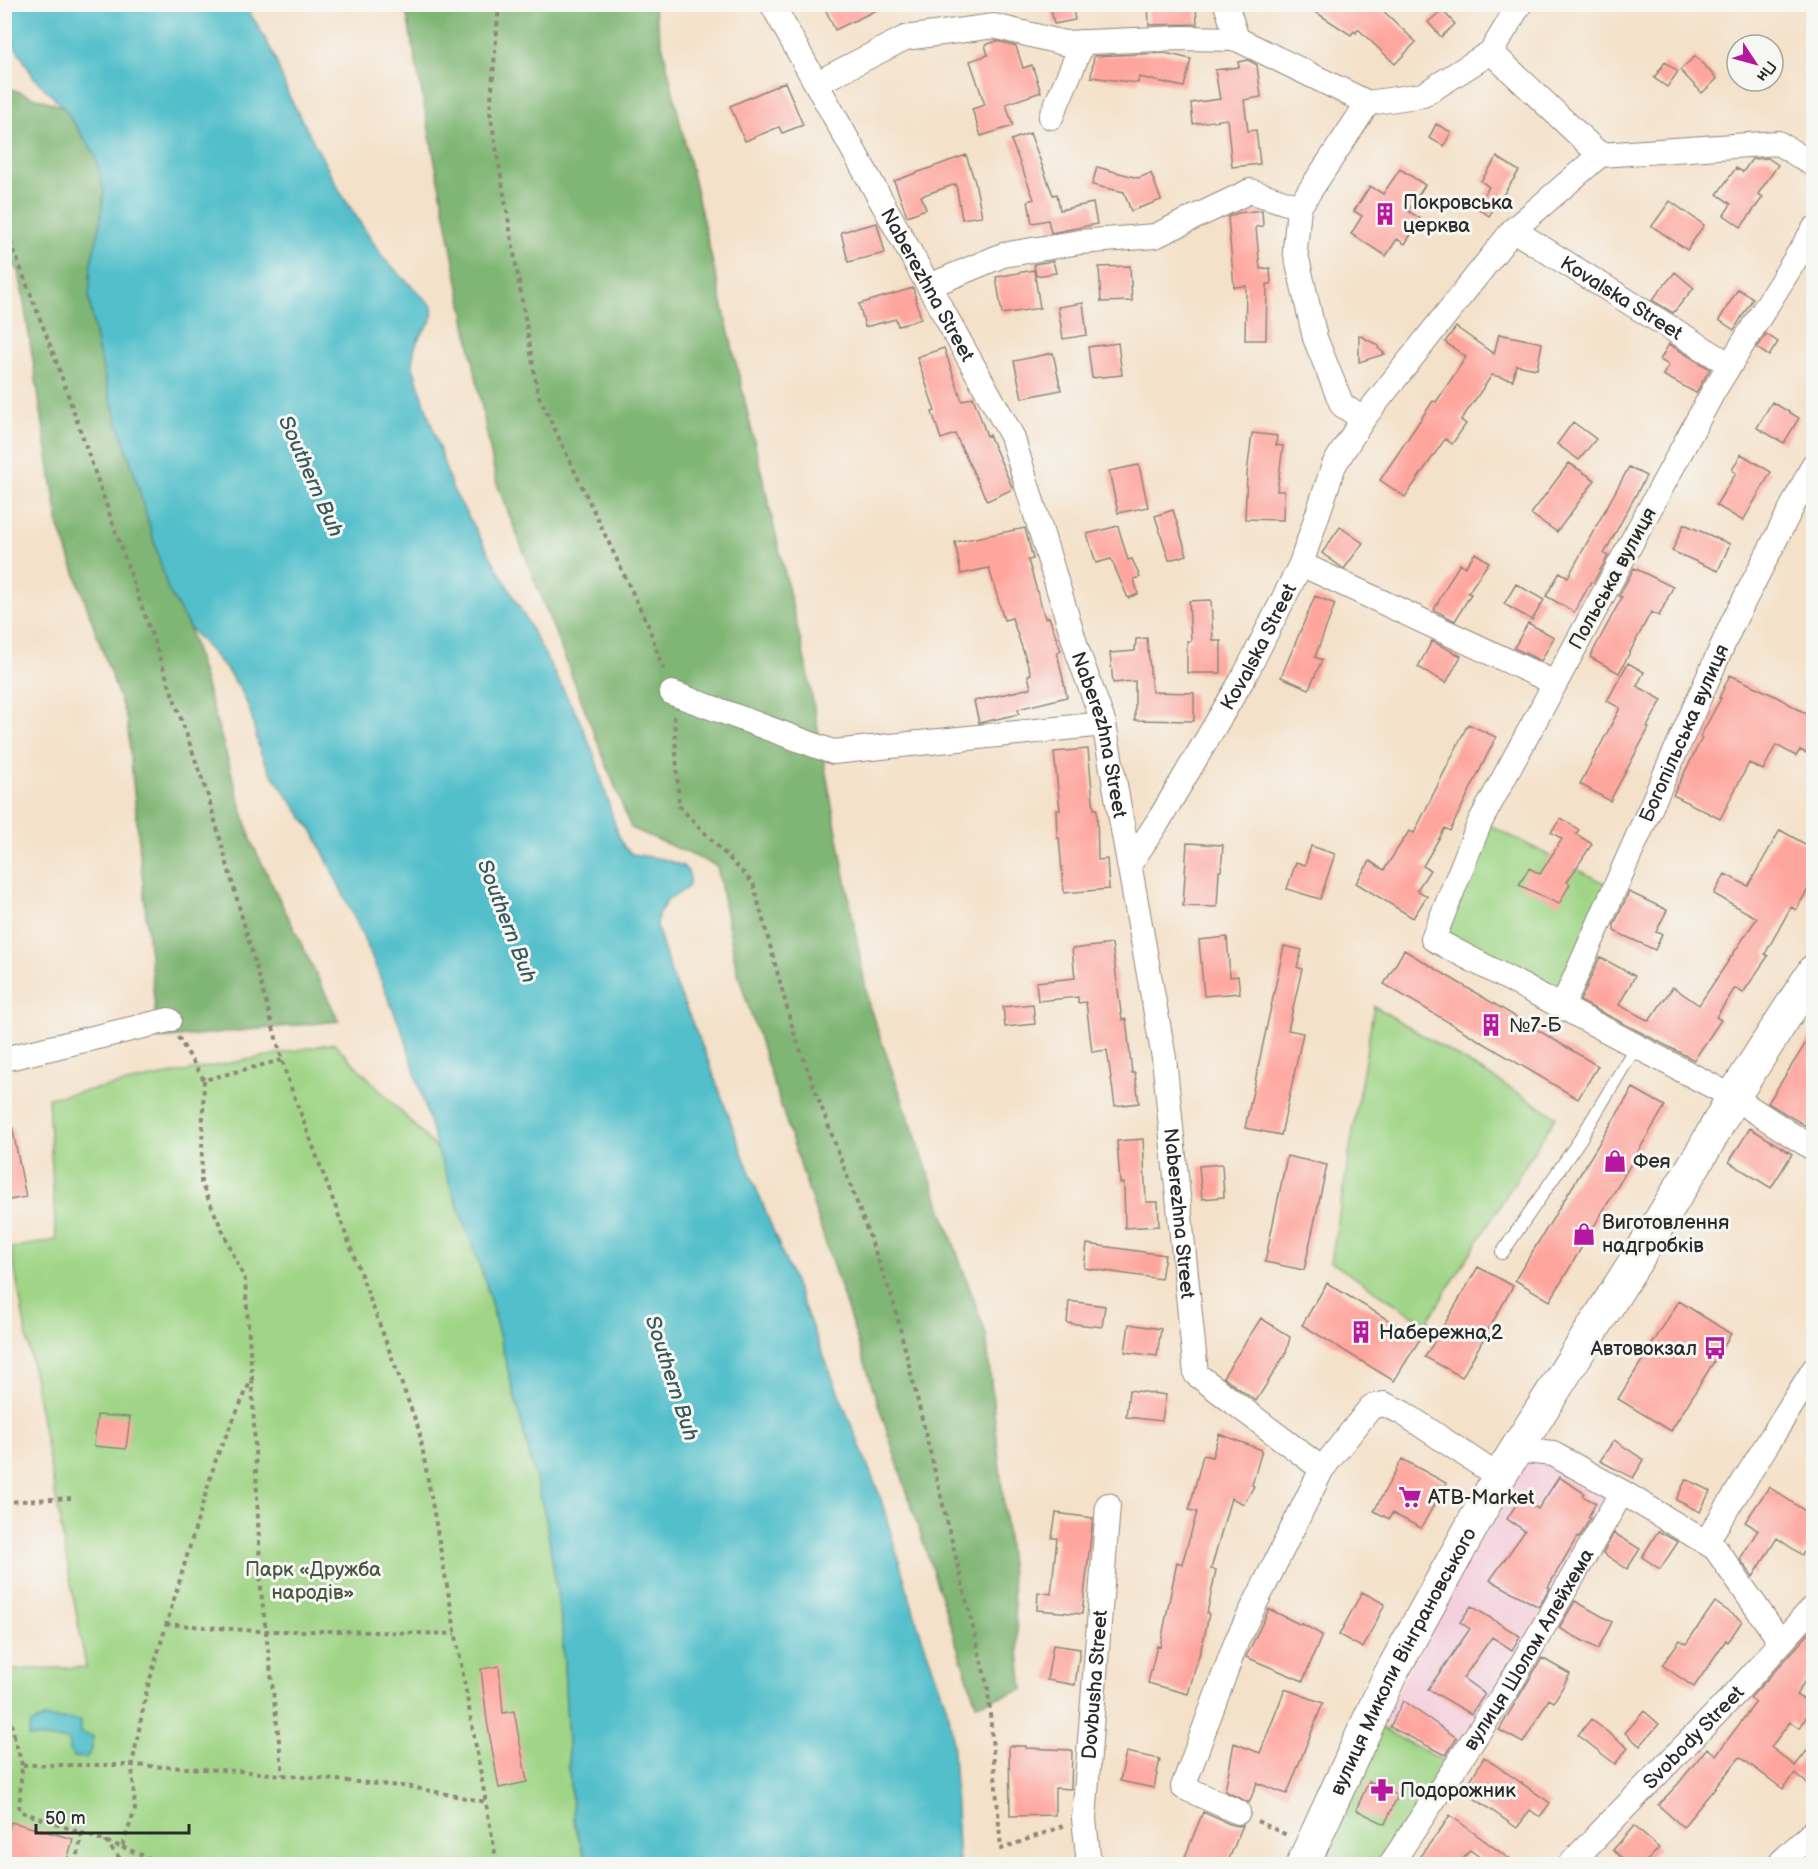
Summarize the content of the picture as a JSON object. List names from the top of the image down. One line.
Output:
{"streets":{"main road":["вулиця Миколи Вінграновського"],"street":["Naberezhna Street","Kovalska Street","Польська вулиця","Богопільська вулиця","вулиця Шолом Алейхема","Dovbusha Street","Svobody Street"]},"crossings":[["Naberezhna Street","Kovalska Street"],["Kovalska Street","Польська вулиця"],["Польська вулиця","Богопільська вулиця"]],"water":["Southern Buh"],"parks":["Парк «Дружба народів»"],"places":{"building":["Покровська церква","№7-Б","Набережна,2"],"shop":["Фея","Виготовлення надгробків"],"bus stop":["Автовокзал"],"supermarket":["ATB-Market"],"pharmacy":["Подорожник"]},"scale_bar":"50 m","north":"bottom right"}
